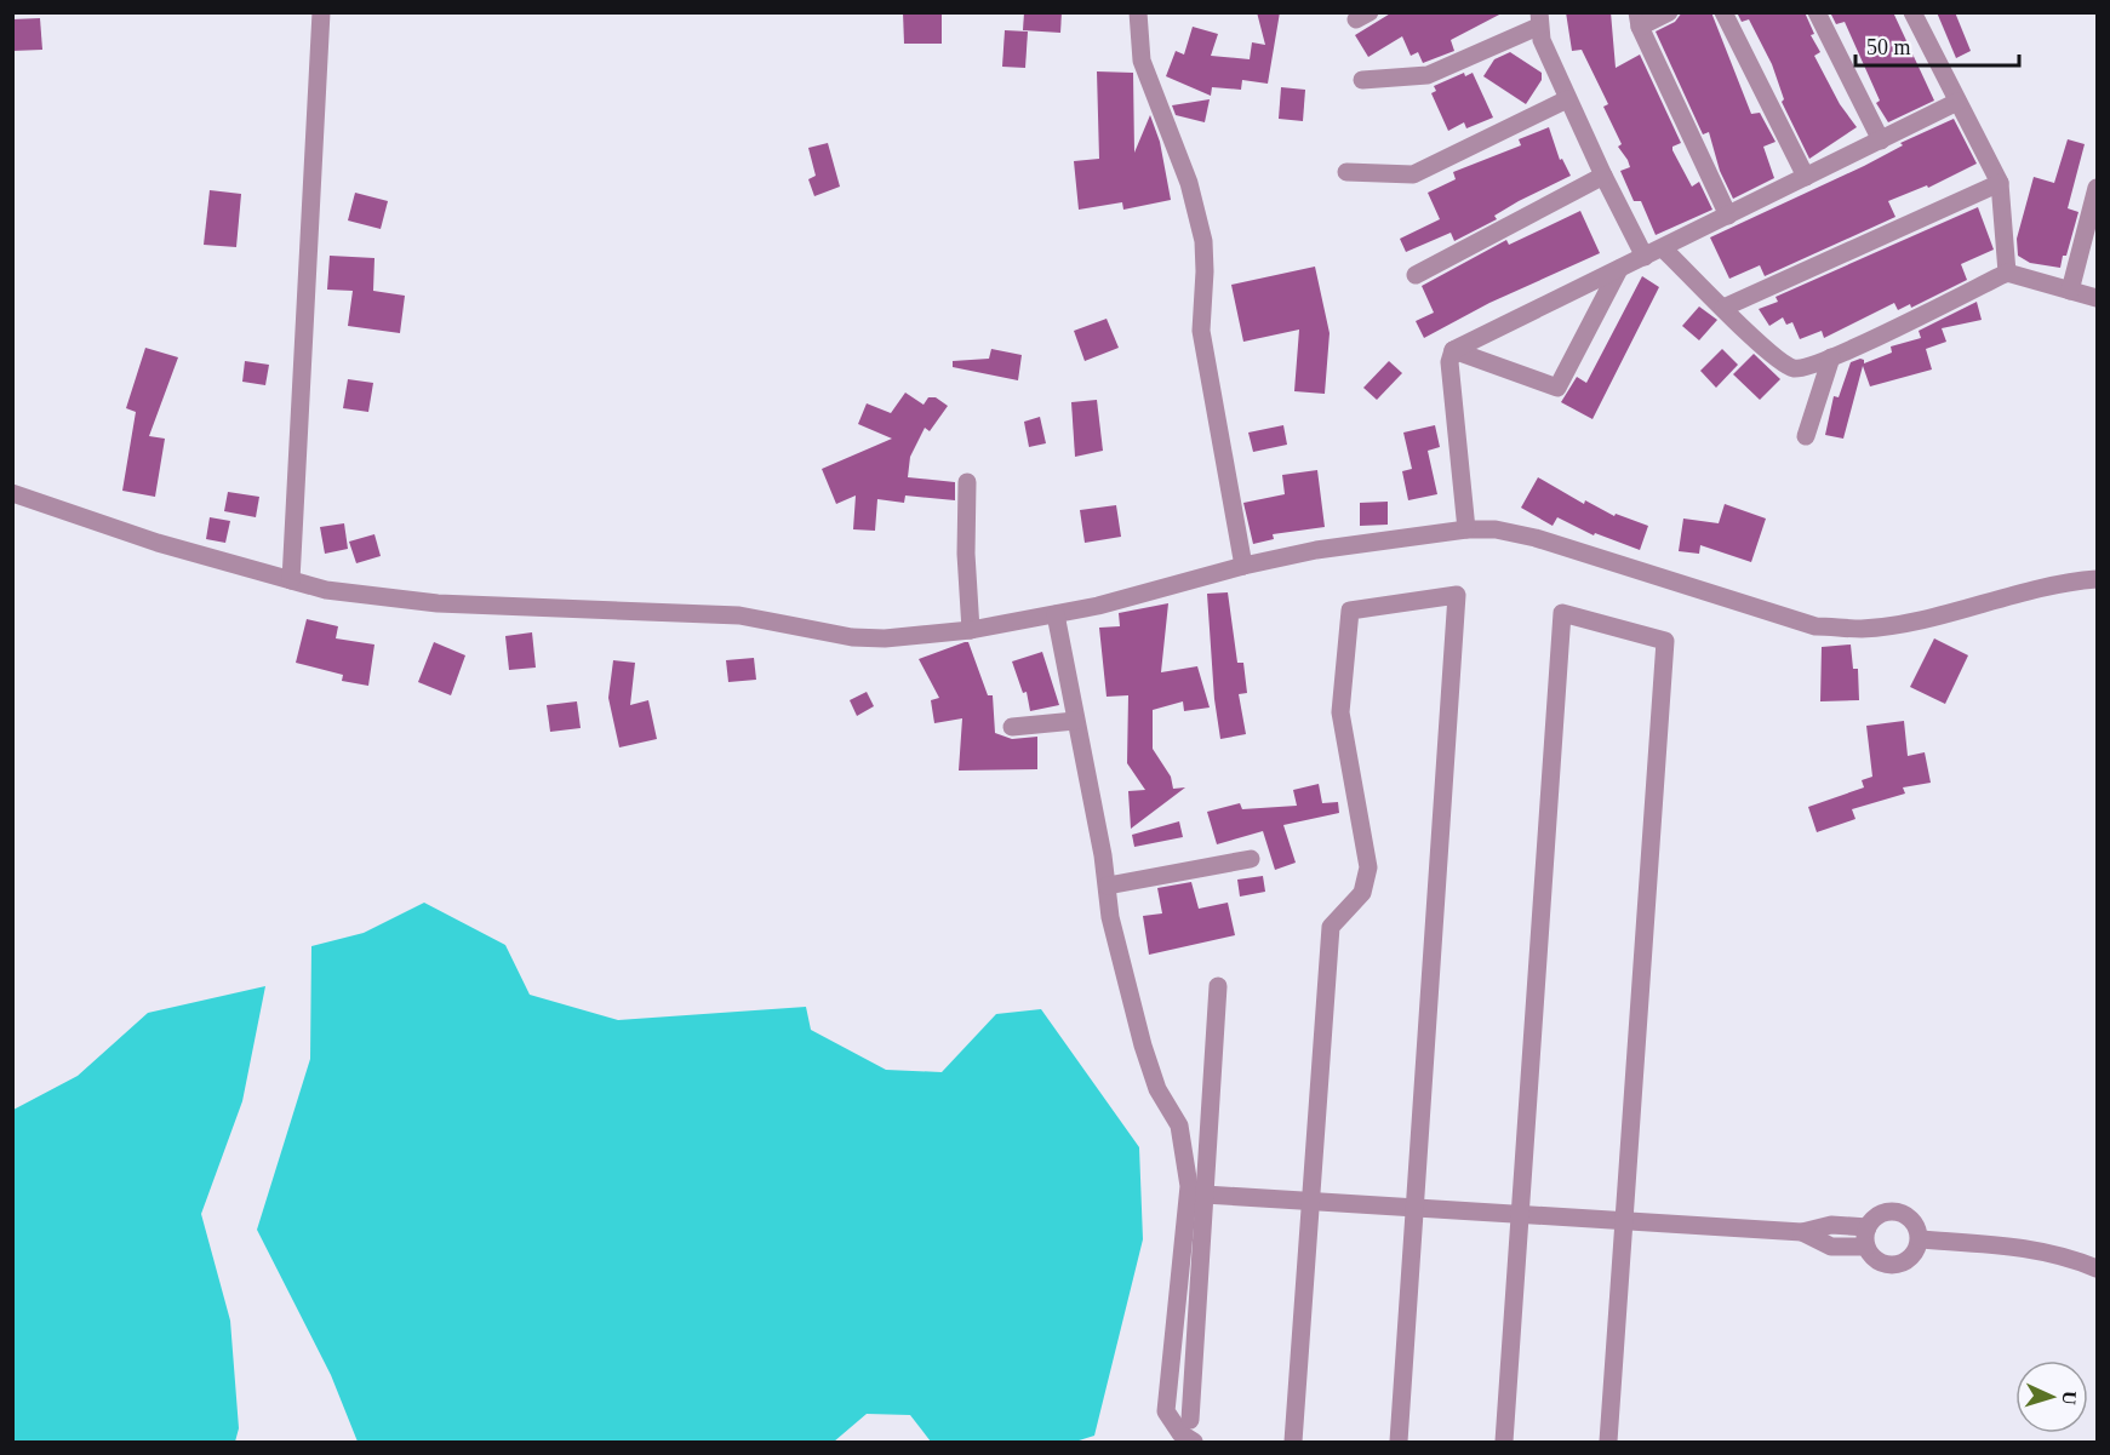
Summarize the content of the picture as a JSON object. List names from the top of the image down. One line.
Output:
{"scale_bar":"50 m","north":"right"}
